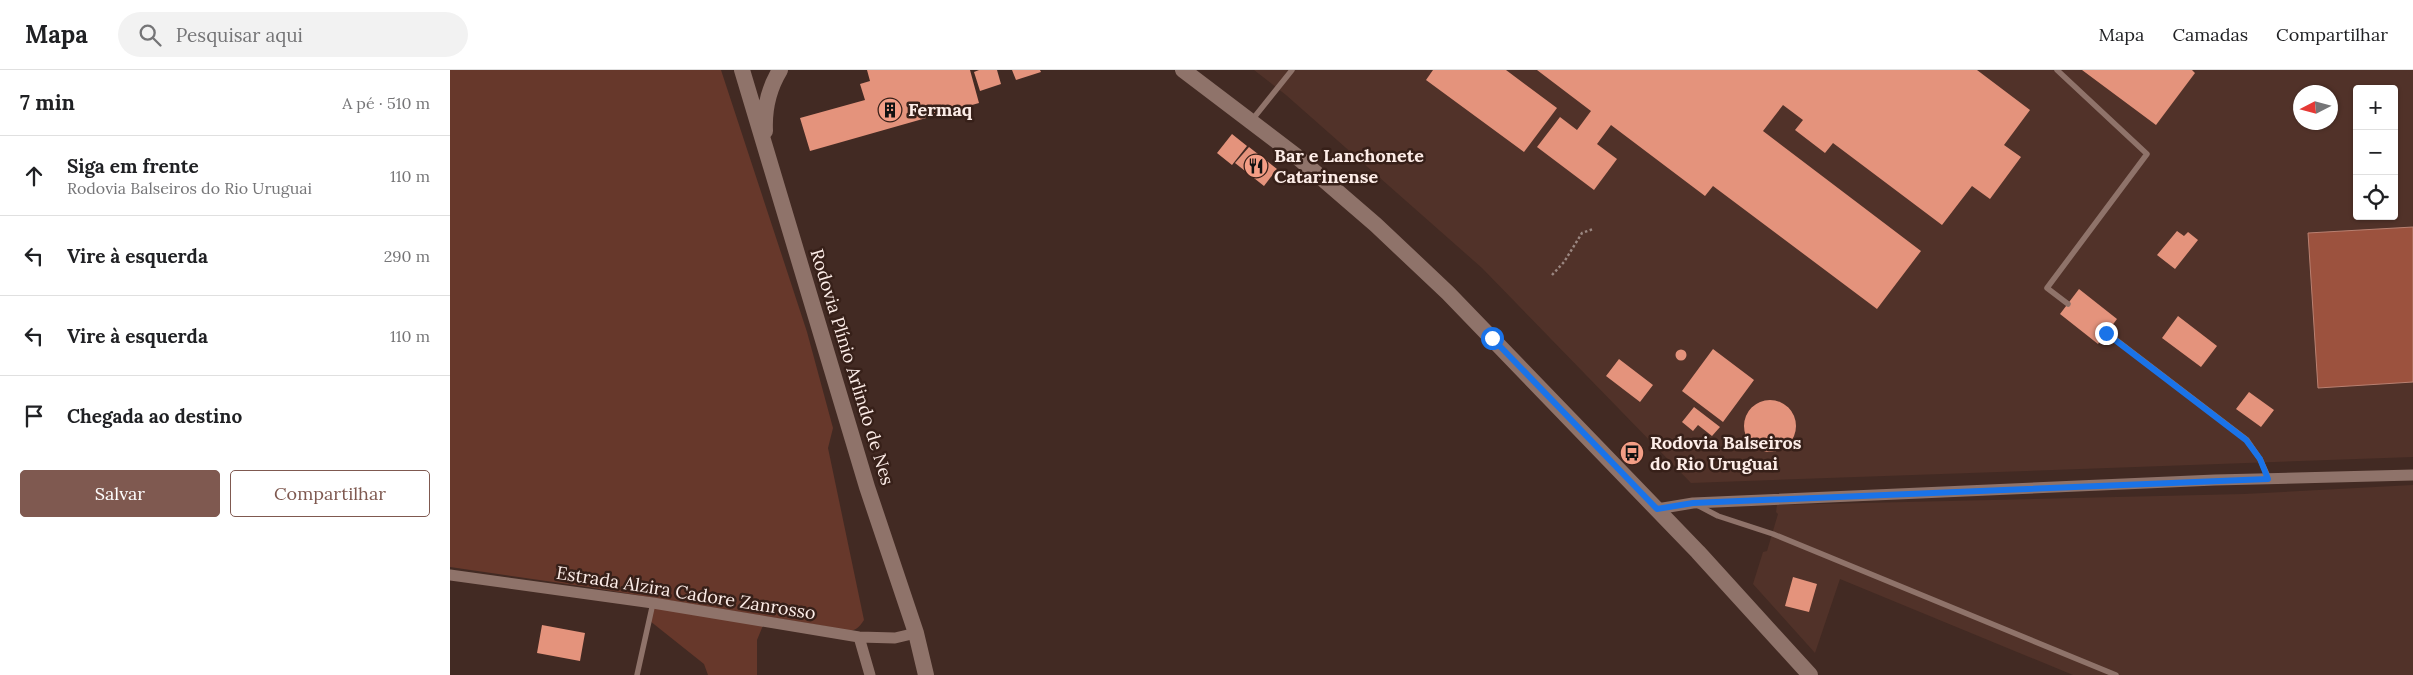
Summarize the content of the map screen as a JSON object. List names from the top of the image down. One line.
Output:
{"streets":{"main road":["Rodovia Plínio Arlindo de Nes"],"street":["Estrada Alzira Cadore Zanrosso"]},"crossings":[["Rodovia Plínio Arlindo de Nes","Estrada Alzira Cadore Zanrosso"]],"places":{"building":["Fermaq"],"restaurant":["Bar e Lanchonete Catarinense"],"bus stop":["Rodovia Balseiros do Rio Uruguai"]},"north":"left","page":{"header":"Mapa","search":"Pesquisar aqui","nav":["Mapa","Camadas","Compartilhar"],"heading":["7 min","A pé · 510 m"],"map_buttons":["+","−"],"list":[["Siga em frente","Rodovia Balseiros do Rio Uruguai","110 m"],["Vire à esquerda","290 m"],["Vire à esquerda","110 m"],"Chegada ao destino"],"buttons":["Salvar","Compartilhar"]}}
